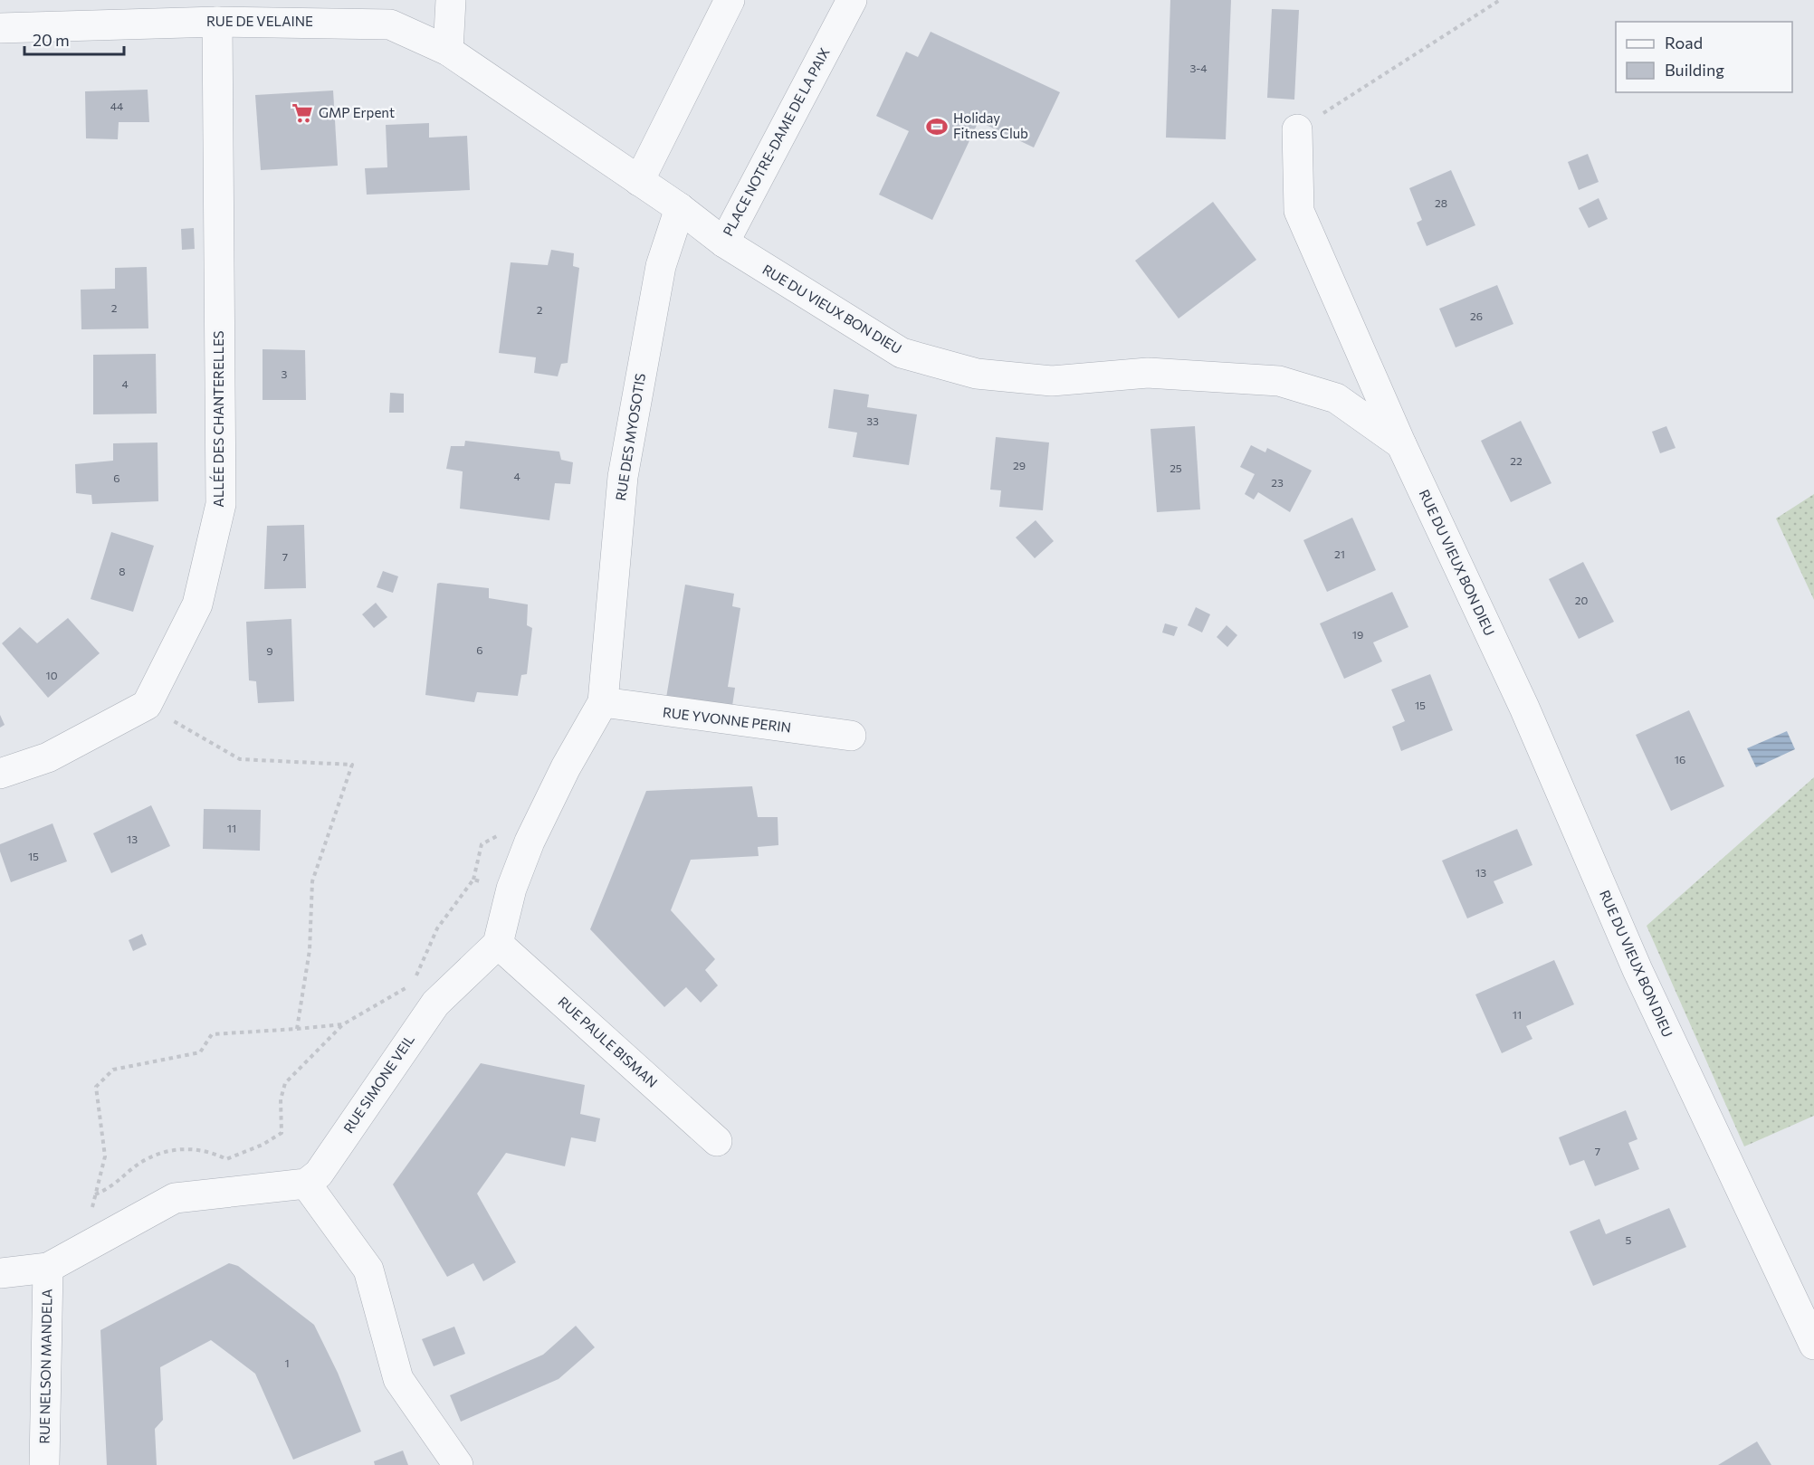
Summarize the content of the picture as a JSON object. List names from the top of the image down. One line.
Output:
{"streets":{"street":["RUE DE VELAINE","PLACE NOTRE-DAME DE LA PAIX","RUE DU VIEUX BON DIEU","ALLÉE DES CHANTERELLES","RUE DES MYOSOTIS","RUE YVONNE PERIN","RUE PAULE BISMAN","RUE SIMONE VEIL","RUE NELSON MANDELA"]},"crossings":[["RUE DE VELAINE","ALLÉE DES CHANTERELLES"],["PLACE NOTRE-DAME DE LA PAIX","RUE DU VIEUX BON DIEU"],["PLACE NOTRE-DAME DE LA PAIX","RUE DES MYOSOTIS"],["RUE DES MYOSOTIS","RUE YVONNE PERIN"],["RUE PAULE BISMAN","RUE SIMONE VEIL"]],"places":{"supermarket":["GMP Erpent"],"sports":["Holiday Fitness Club"]},"house_numbers":["3-4","44","28","2","2","26","3","4","33","22","29","25","4","6","23","21","7","8","20","19","6","9","10","15","16","11","13","15","13","11","7","5","1"],"legend":["Road","Building"],"scale_bar":"20 m"}
